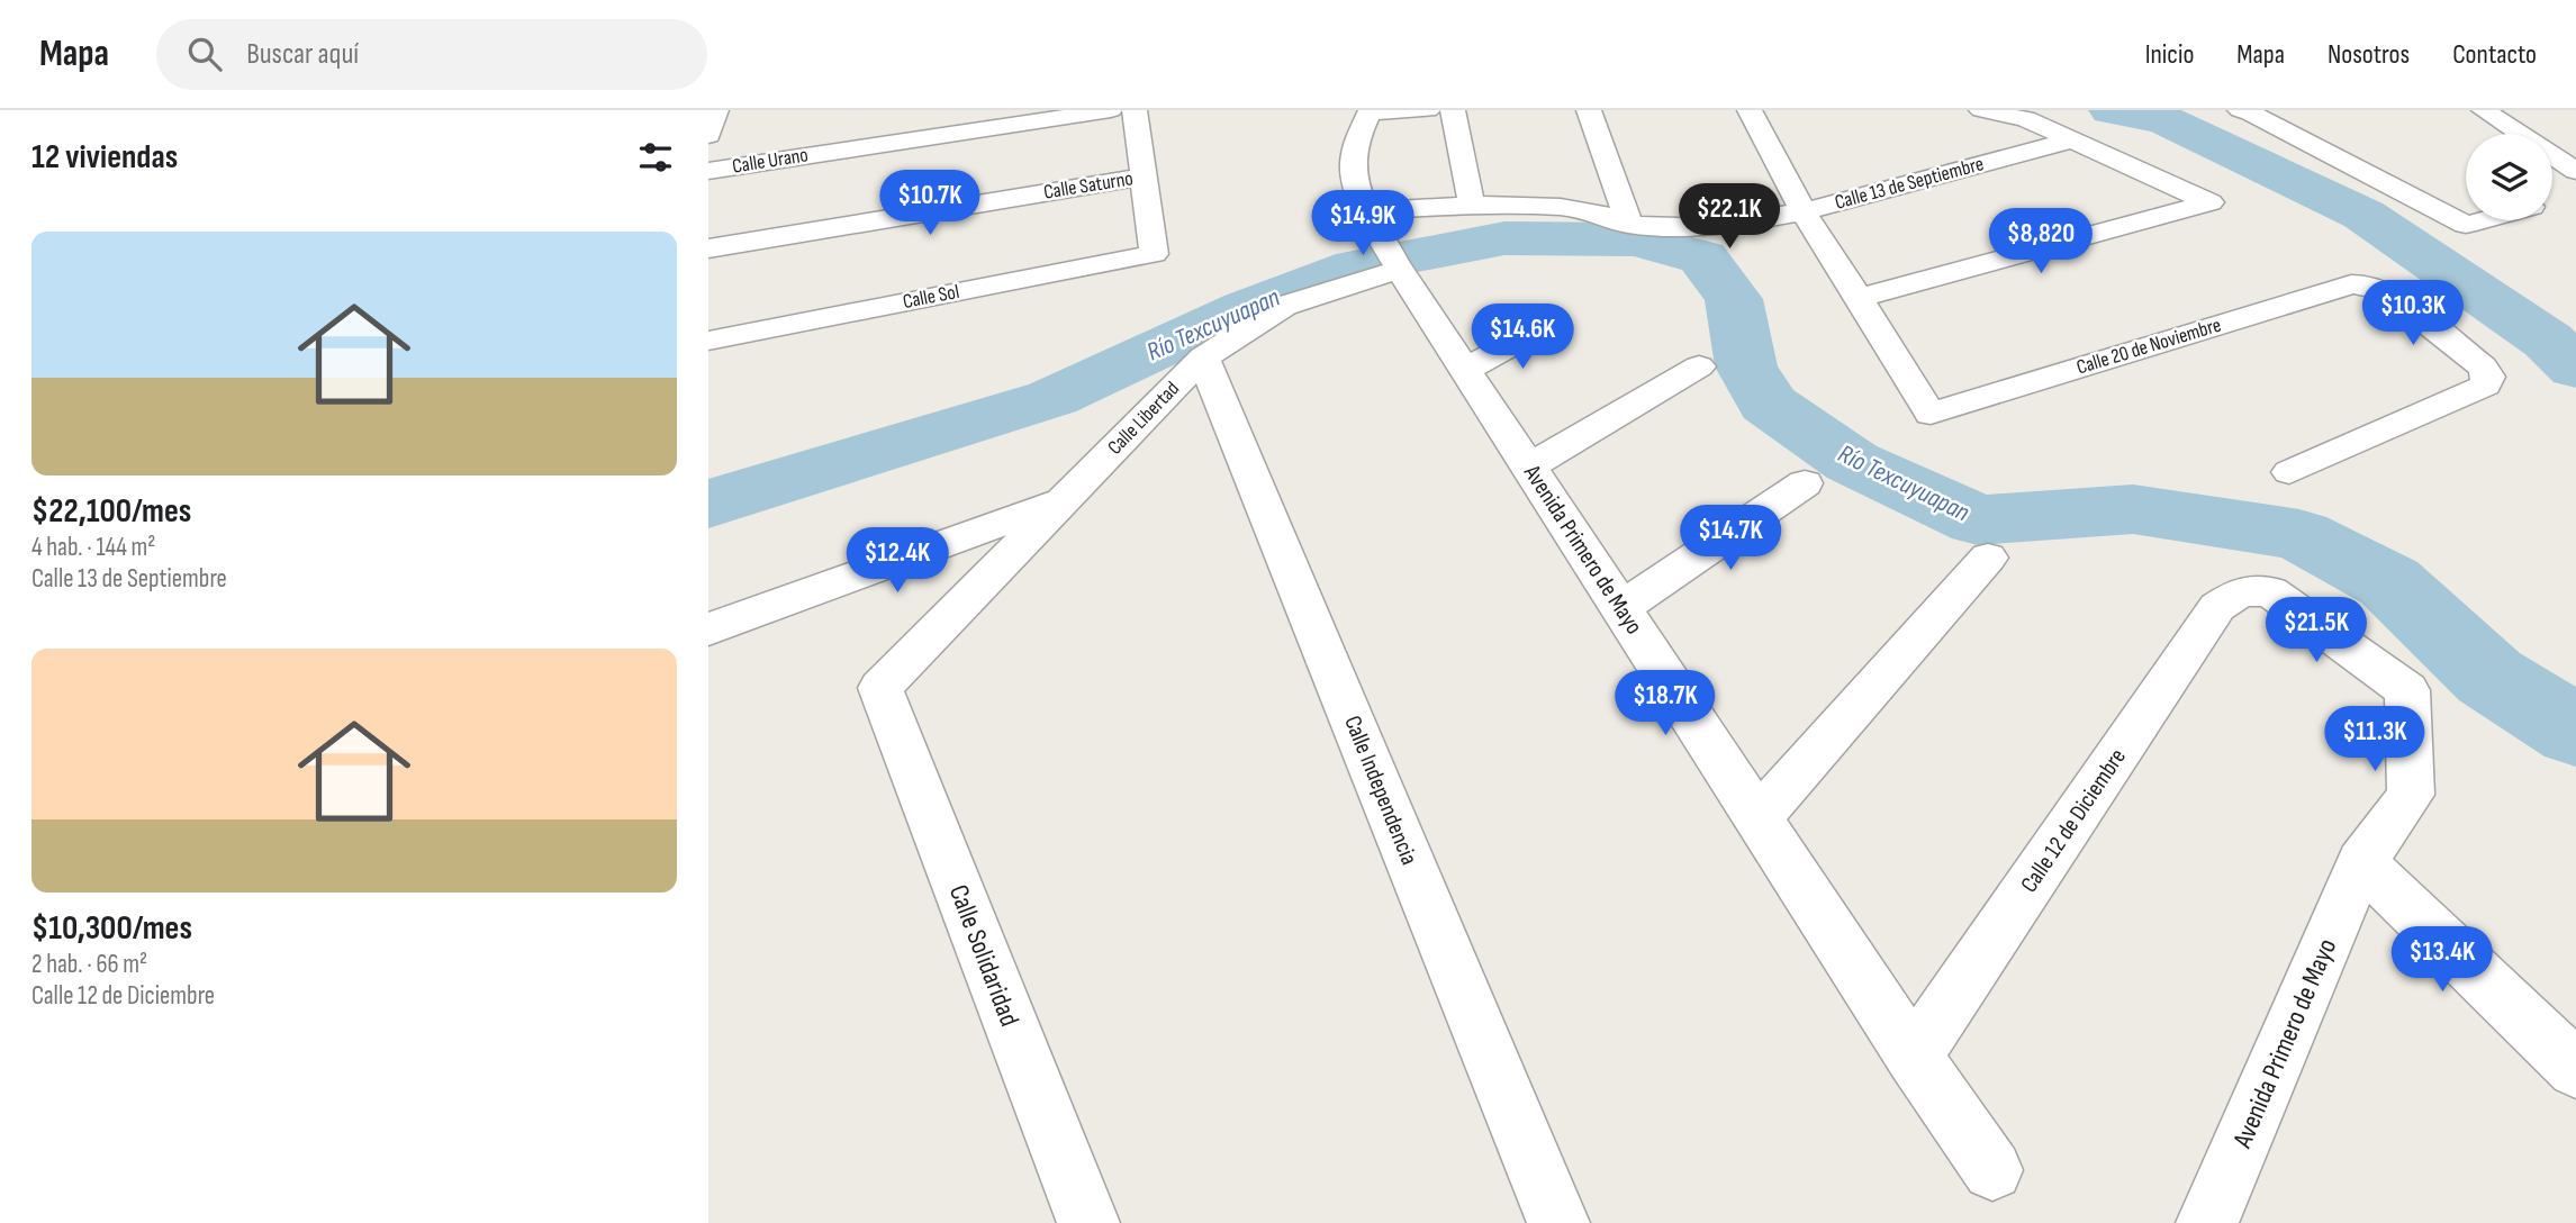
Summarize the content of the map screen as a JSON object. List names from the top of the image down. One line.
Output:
{"streets":{"street":["Calle Urano","Calle 13 de Septiembre","Calle Saturno","Calle Sol","Calle 20 de Noviembre","Calle Libertad","Avenida Primero de Mayo","Calle Independencia","Calle 12 de Diciembre","Calle Solidaridad"]},"crossings":[["Calle 13 de Septiembre","Calle Libertad"],["Calle 13 de Septiembre","Avenida Primero de Mayo"],["Calle Saturno","Calle Sol"],["Calle Libertad","Avenida Primero de Mayo"],["Calle Libertad","Calle Independencia"],["Calle Libertad","Calle Solidaridad"],["Avenida Primero de Mayo","Calle 12 de Diciembre"]],"water":["Río Texcuyuapan"],"page":{"header":"Mapa","search":"Buscar aquí","nav":["Inicio","Mapa","Nosotros","Contacto"],"heading":"12 viviendas","price":["$10.7K","$22.1K","$14.9K","$8,820","$10.3K","$14.6K","$14.7K","$12.4K","$21.5K","$18.7K","$11.3K","$13.4K"],"list":[{"name":"$22,100/mes","note":"4 hab. · 144 m² · Calle 13 de Septiembre"},{"name":"$10,300/mes","note":"2 hab. · 66 m² · Calle 12 de Diciembre"}]}}
